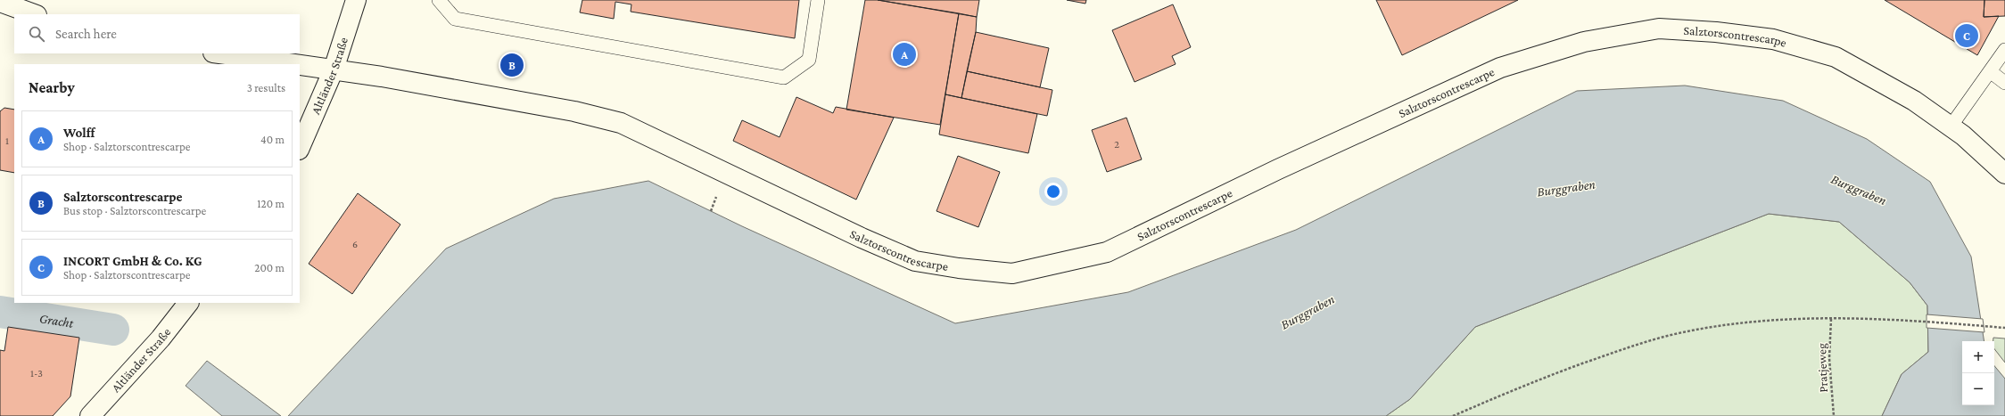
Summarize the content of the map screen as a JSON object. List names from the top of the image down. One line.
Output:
{"streets":{"street":["Salztorscontrescarpe","Altländer Straße"],"path":["Pratjeweg"]},"crossings":[["Salztorscontrescarpe","Altländer Straße"]],"water":["Burggraben","Gracht"],"house_numbers":["1","2","6","1-3"],"page":{"search":"Search here","pins":["C","A","B"],"heading":["Nearby","3 results"],"list":[{"mark":"A","name":"Wolff","note":"Shop · Salztorscontrescarpe","value":"40 m"},{"mark":"B","name":"Salztorscontrescarpe","note":"Bus stop · Salztorscontrescarpe","value":"120 m"},{"mark":"C","name":"INCORT GmbH & Co. KG","note":"Shop · Salztorscontrescarpe","value":"200 m"}],"map_buttons":["+","−"]}}
